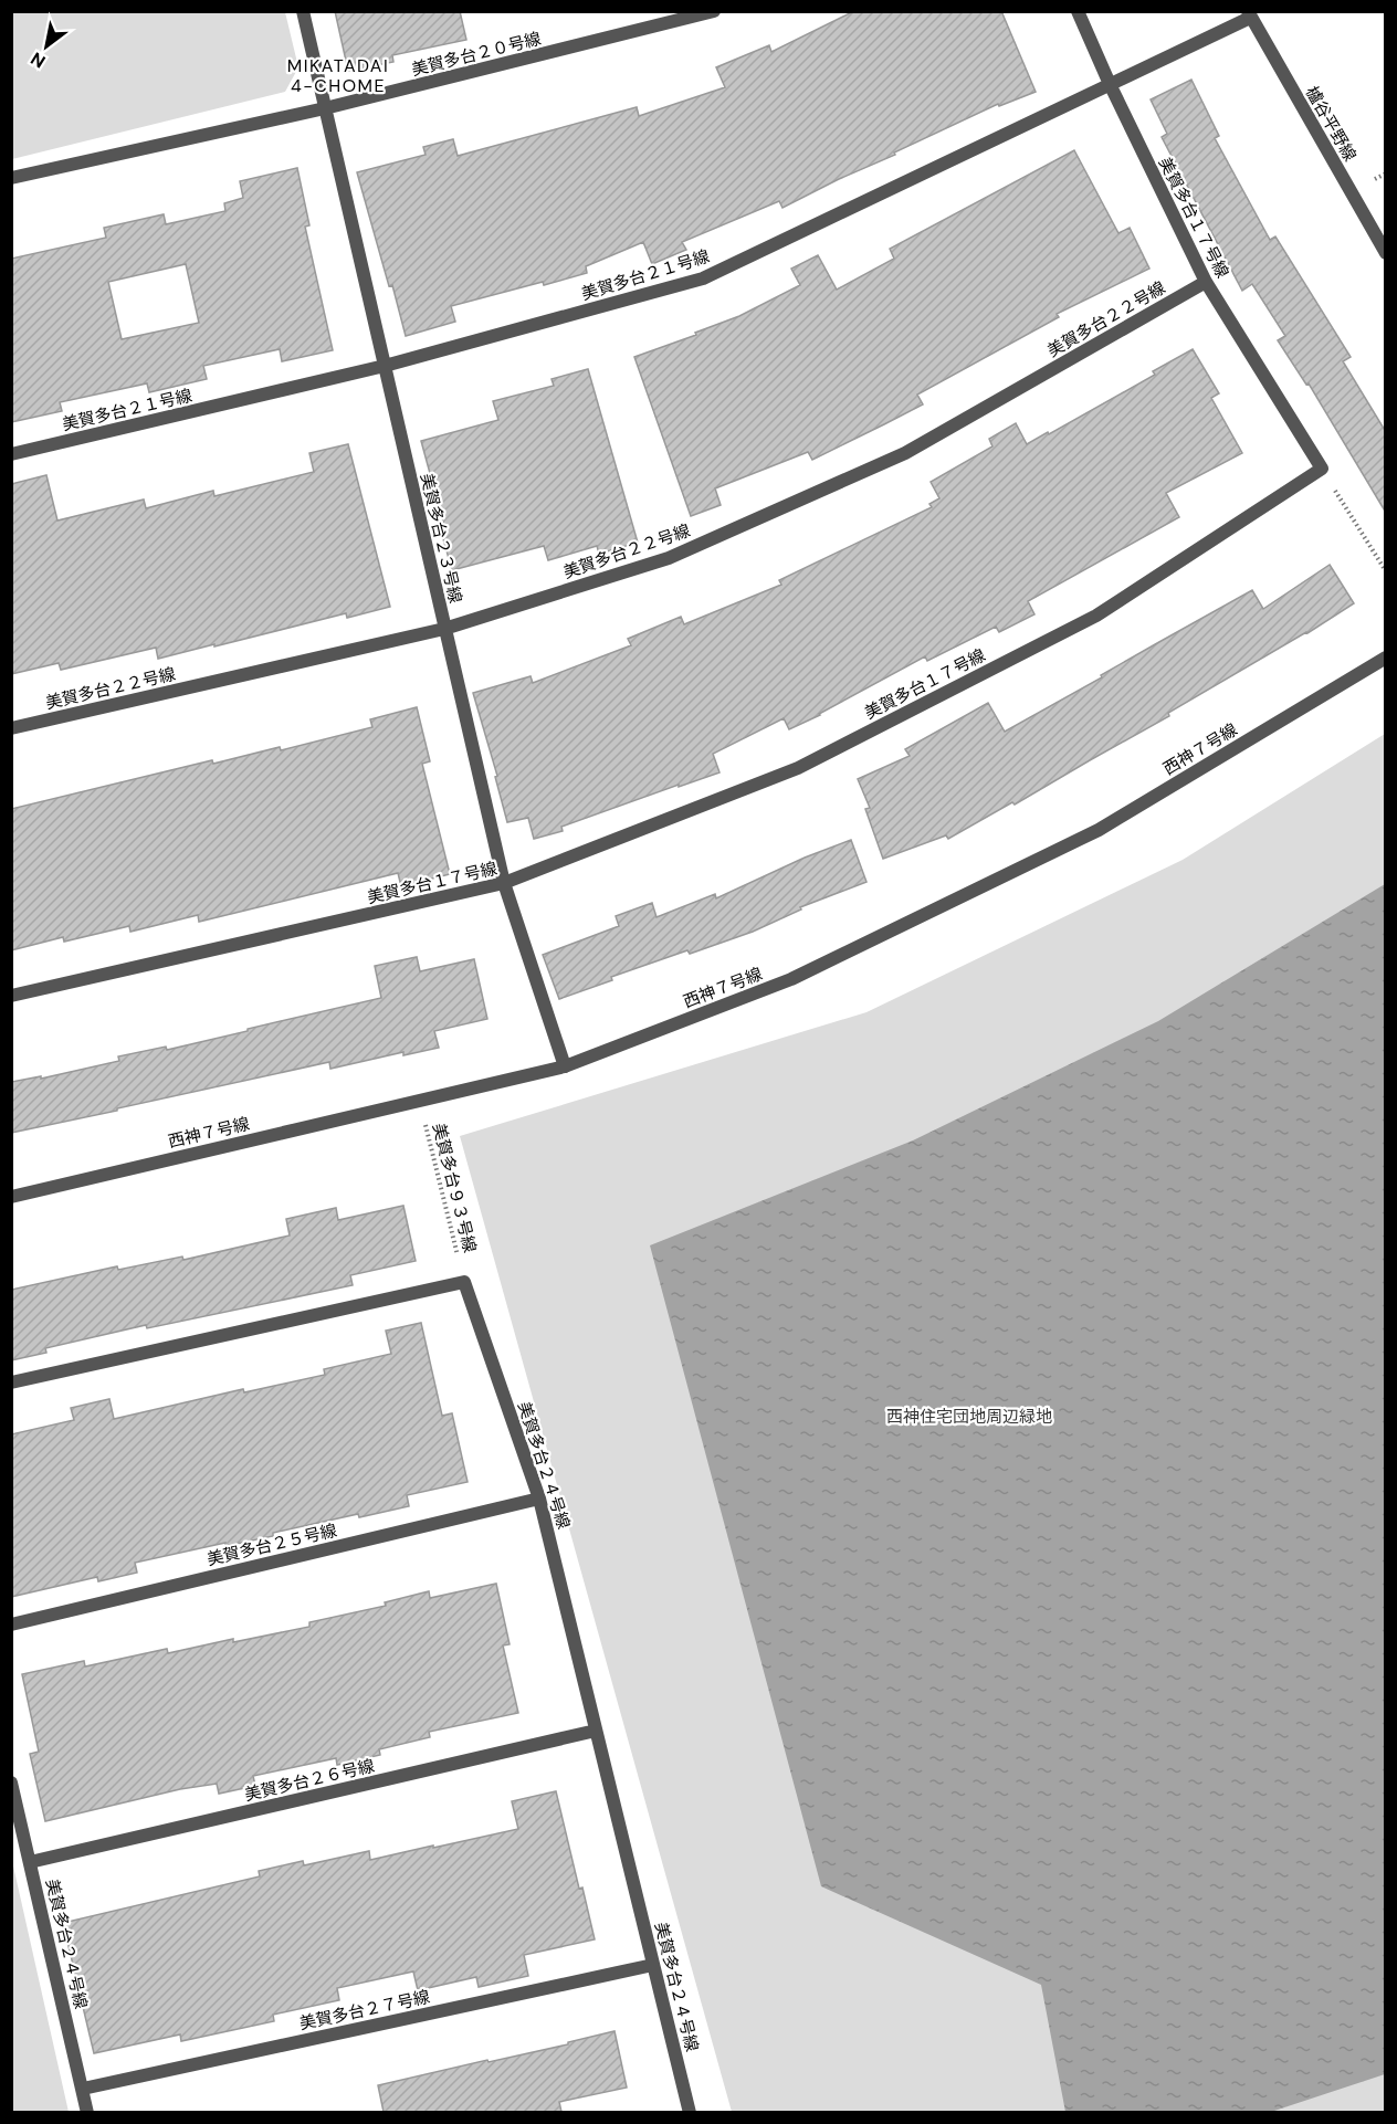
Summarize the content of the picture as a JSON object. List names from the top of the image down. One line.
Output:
{"streets":{"street":["美賀多台２０号線","櫨谷平野線","美賀多台１７号線","美賀多台２１号線","美賀多台２２号線","美賀多台２３号線","西神７号線","美賀多台２４号線","美賀多台２５号線","美賀多台２６号線","美賀多台２７号線"],"path":["美賀多台９３号線"]},"crossings":[["美賀多台２０号線","美賀多台２３号線"],["櫨谷平野線","美賀多台２１号線"],["美賀多台１７号線","美賀多台２１号線"],["美賀多台１７号線","美賀多台２２号線"],["美賀多台１７号線","美賀多台２３号線"],["美賀多台２１号線","美賀多台２３号線"],["美賀多台２２号線","美賀多台２３号線"],["美賀多台２３号線","西神７号線"],["西神７号線","美賀多台９３号線"],["美賀多台９３号線","美賀多台２４号線"],["美賀多台２４号線","美賀多台２５号線"],["美賀多台２４号線","美賀多台２６号線"],["美賀多台２４号線","美賀多台２７号線"]],"districts":["MIKATADAI 4-CHOME"],"parks":["西神住宅団地周辺緑地"],"north":"bottom left"}
